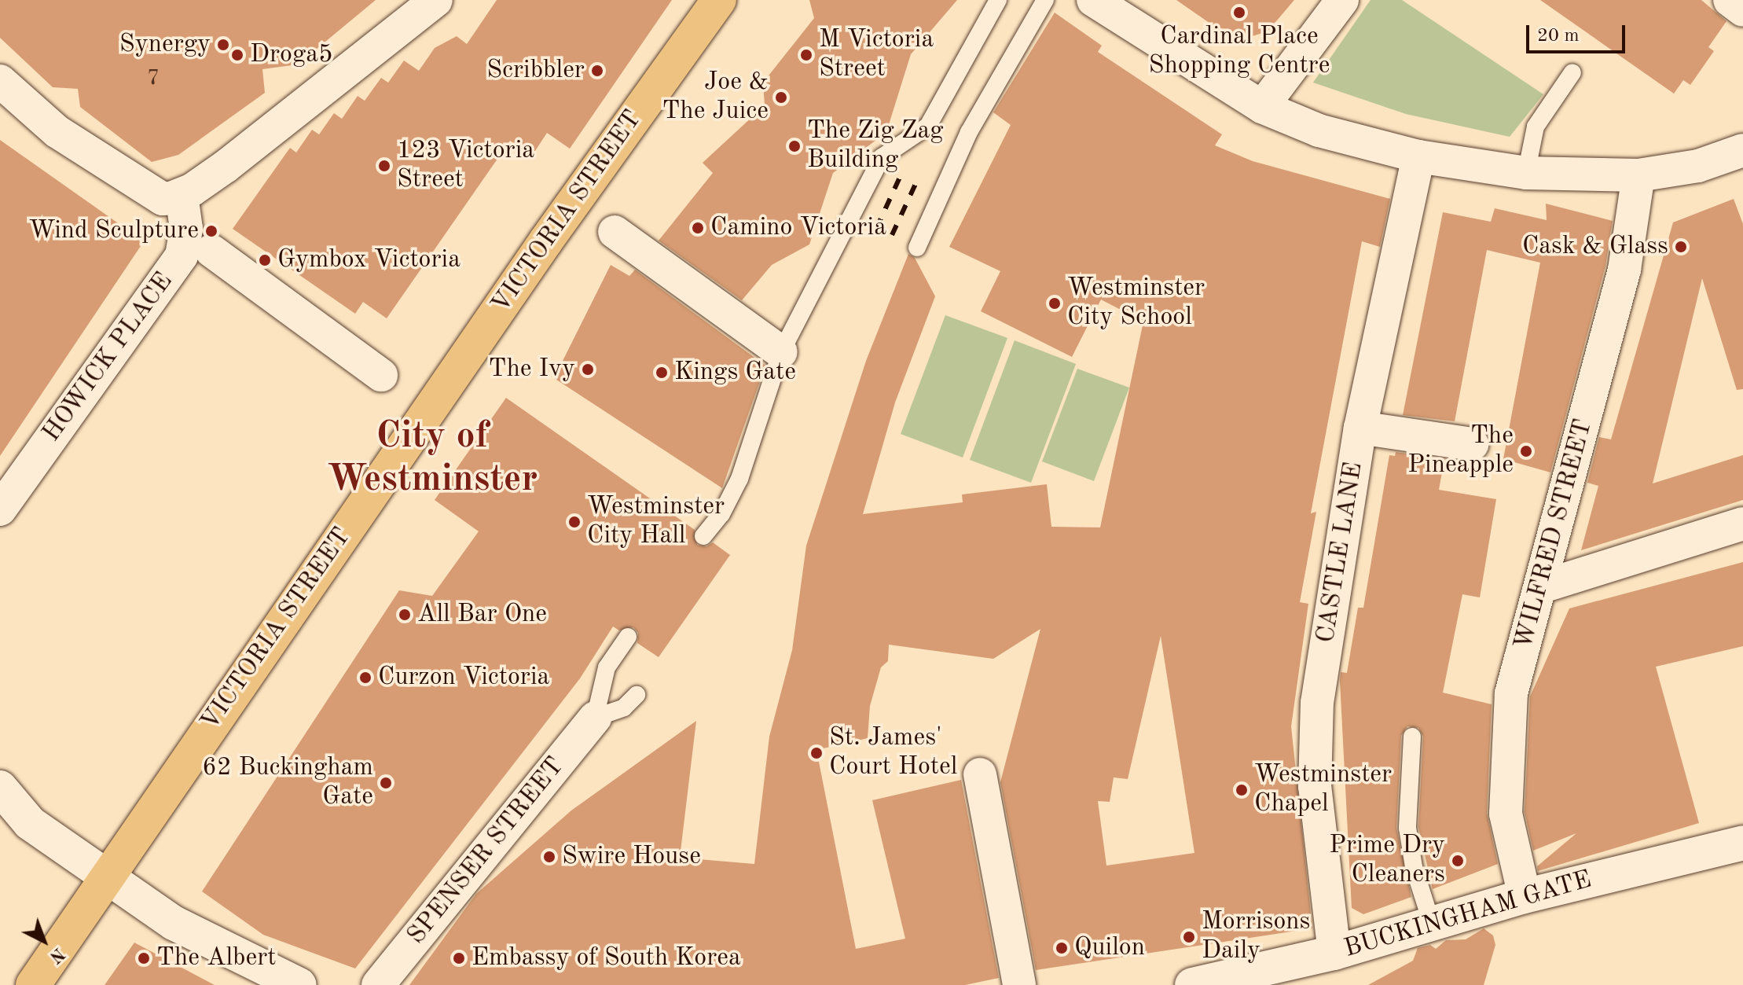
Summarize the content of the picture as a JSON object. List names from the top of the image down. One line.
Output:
{"streets":{"main road":["VICTORIA STREET","BUCKINGHAM GATE"],"street":["HOWICK PLACE","WILFRED STREET","CASTLE LANE","SPENSER STREET"]},"crossings":[["WILFRED STREET","BUCKINGHAM GATE"],["CASTLE LANE","BUCKINGHAM GATE"]],"districts":["City of Westminster"],"places":["Cardinal Place Shopping Centre","Synergy","Droga5","M Victoria Street","Scribbler","Joe & The Juice","The Zig Zag Building","123 Victoria Street","Camino Victoria","Wind Sculpture","Cask & Glass","Gymbox Victoria","Westminster City School","The Ivy","Kings Gate","The Pineapple","Westminster City Hall","All Bar One","Curzon Victoria","St. James' Court Hotel","62 Buckingham Gate","Westminster Chapel","Swire House","Prime Dry Cleaners","Morrisons Daily","Quilon","The Albert","Embassy of South Korea"],"house_numbers":["7"],"scale_bar":"20 m","north":"bottom right"}
